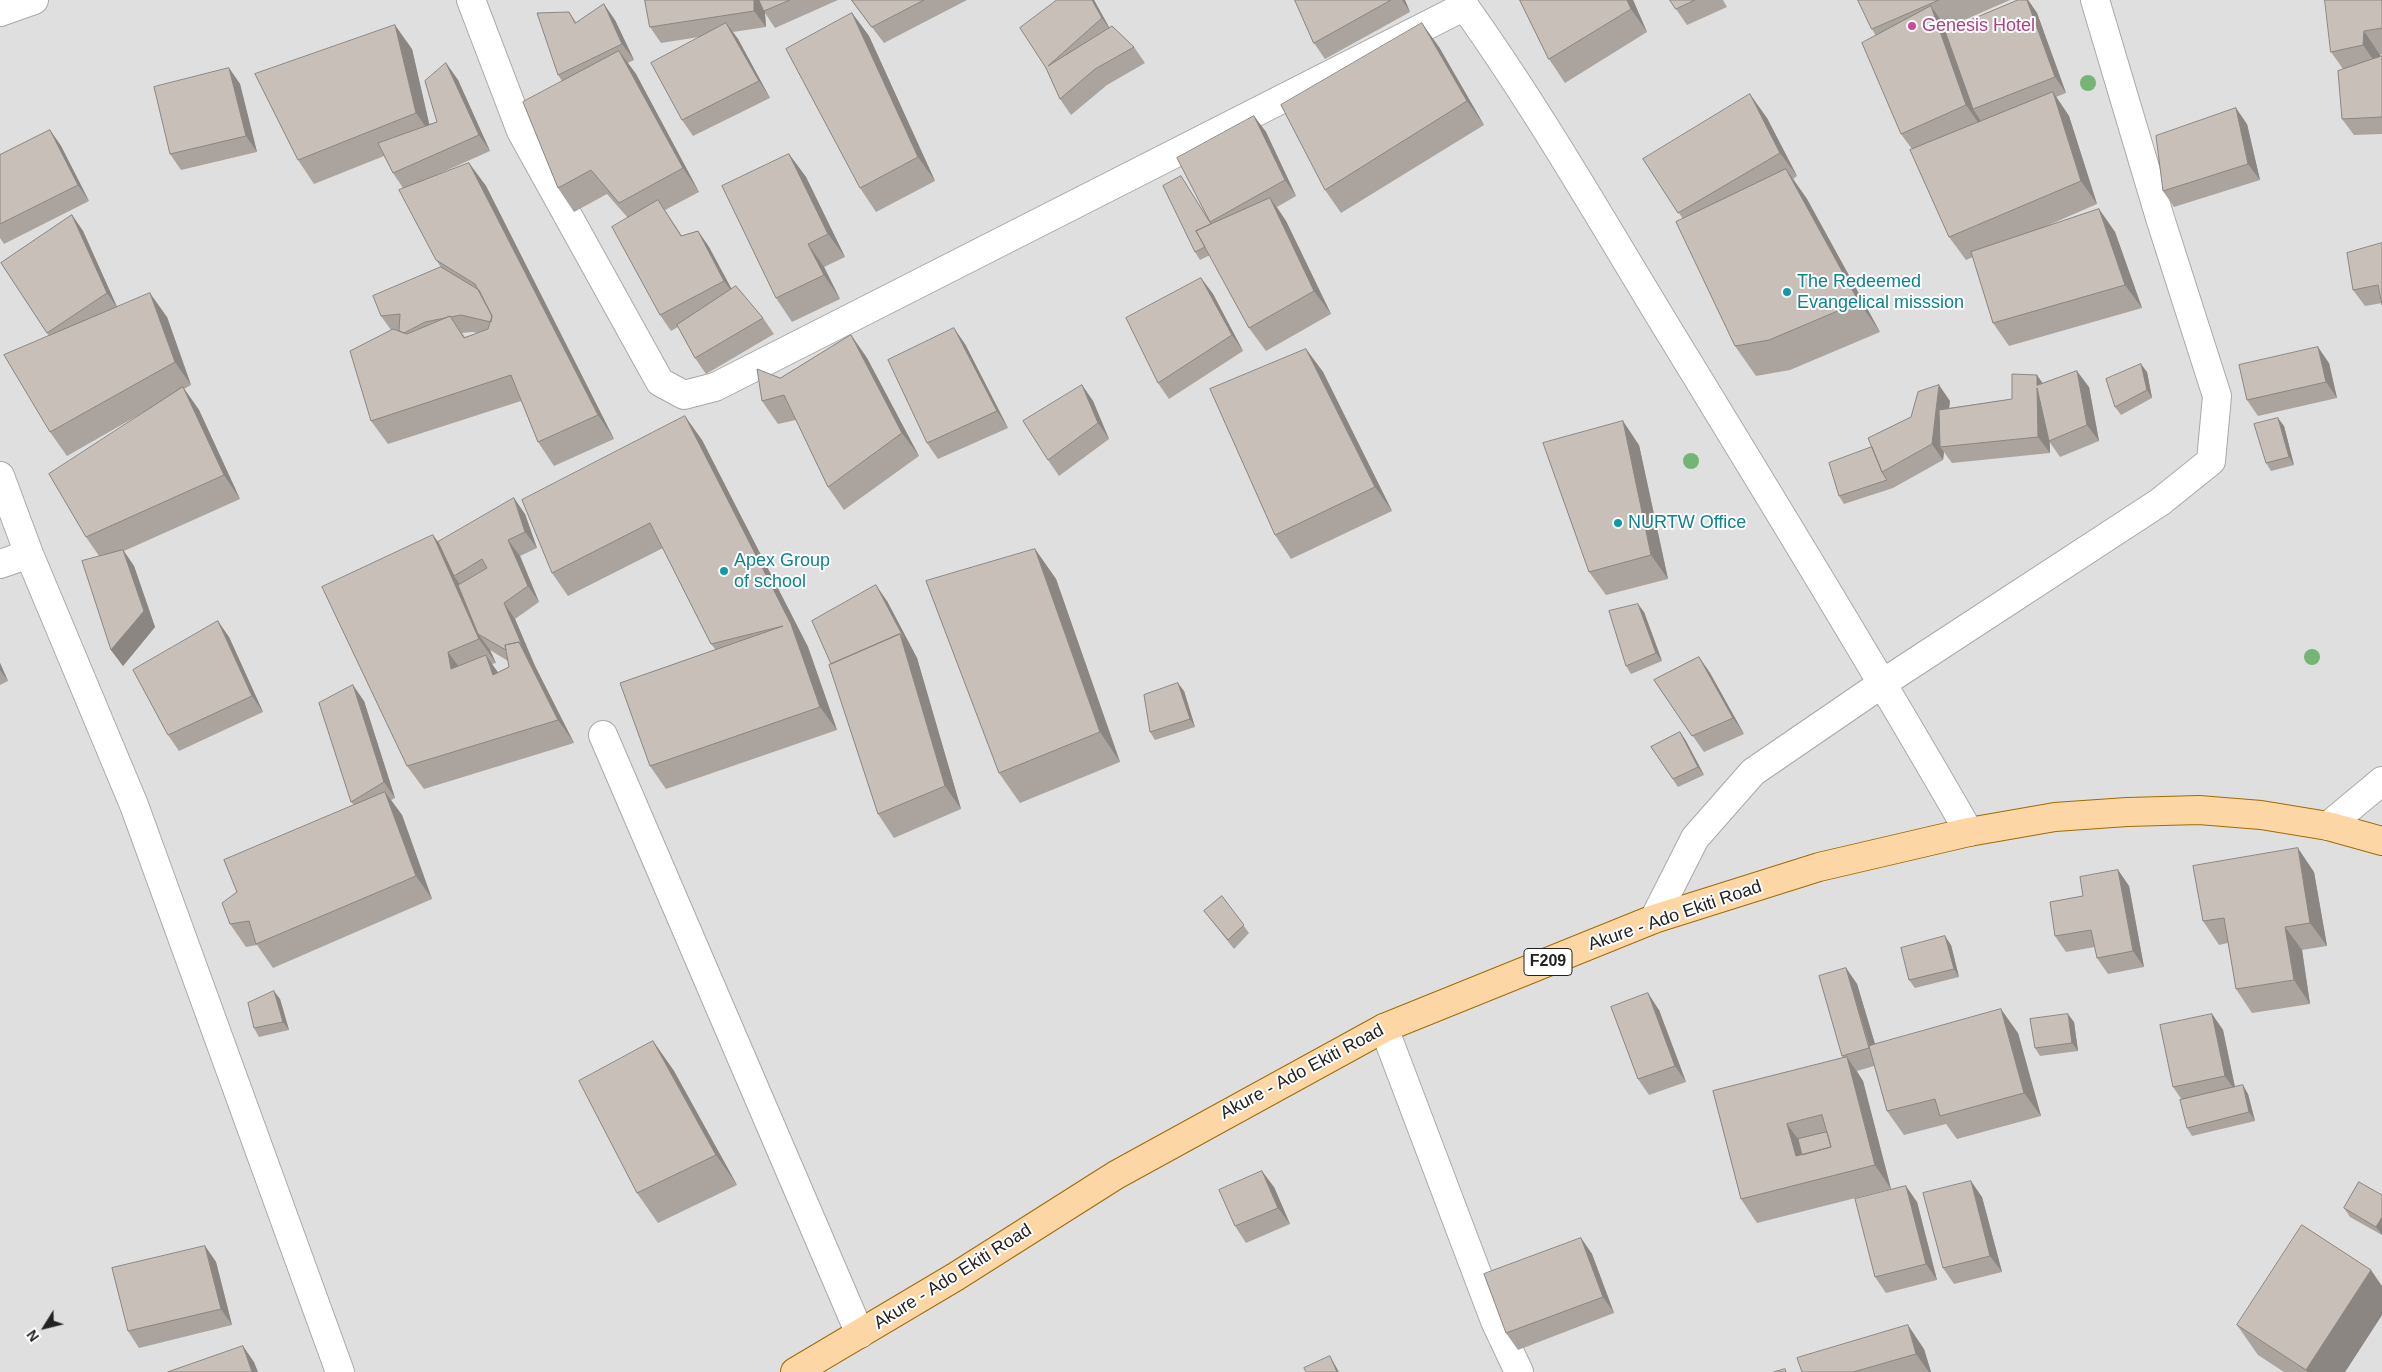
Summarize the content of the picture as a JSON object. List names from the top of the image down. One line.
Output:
{"streets":{"main road":["Akure - Ado Ekiti Road","F209"]},"places":["Genesis Hotel","The Redeemed Evangelical misssion","NURTW Office","Apex Group of school"],"north":"bottom left"}
